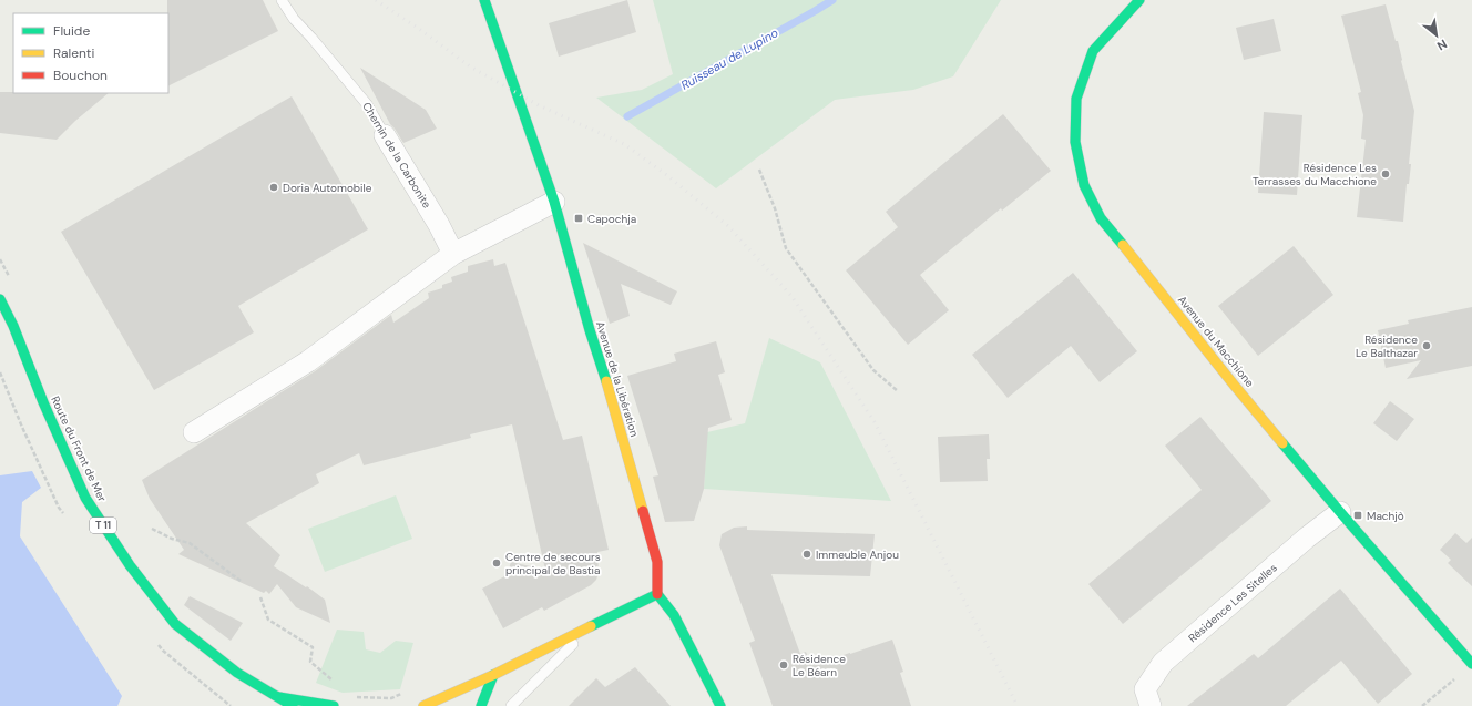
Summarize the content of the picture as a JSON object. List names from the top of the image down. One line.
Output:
{"streets":{"main road":["Avenue du Macchione","Avenue de la Libération","Route du Front de Mer","T 11"],"street":["Chemin de la Carbonite","Résidence Les Sitelles"]},"crossings":[["Avenue du Macchione","Résidence Les Sitelles"]],"water":["Ruisseau de Lupino"],"places":{"other":["Résidence Les Terrasses du Macchione","Doria Automobile","Résidence Le Balthazar","Immeuble Anjou","Centre de secours principal de Bastia","Résidence Le Béarn"],"transit":["Capochja","Machjò"]},"legend":["Fluide","Ralenti","Bouchon"],"north":"bottom right"}
